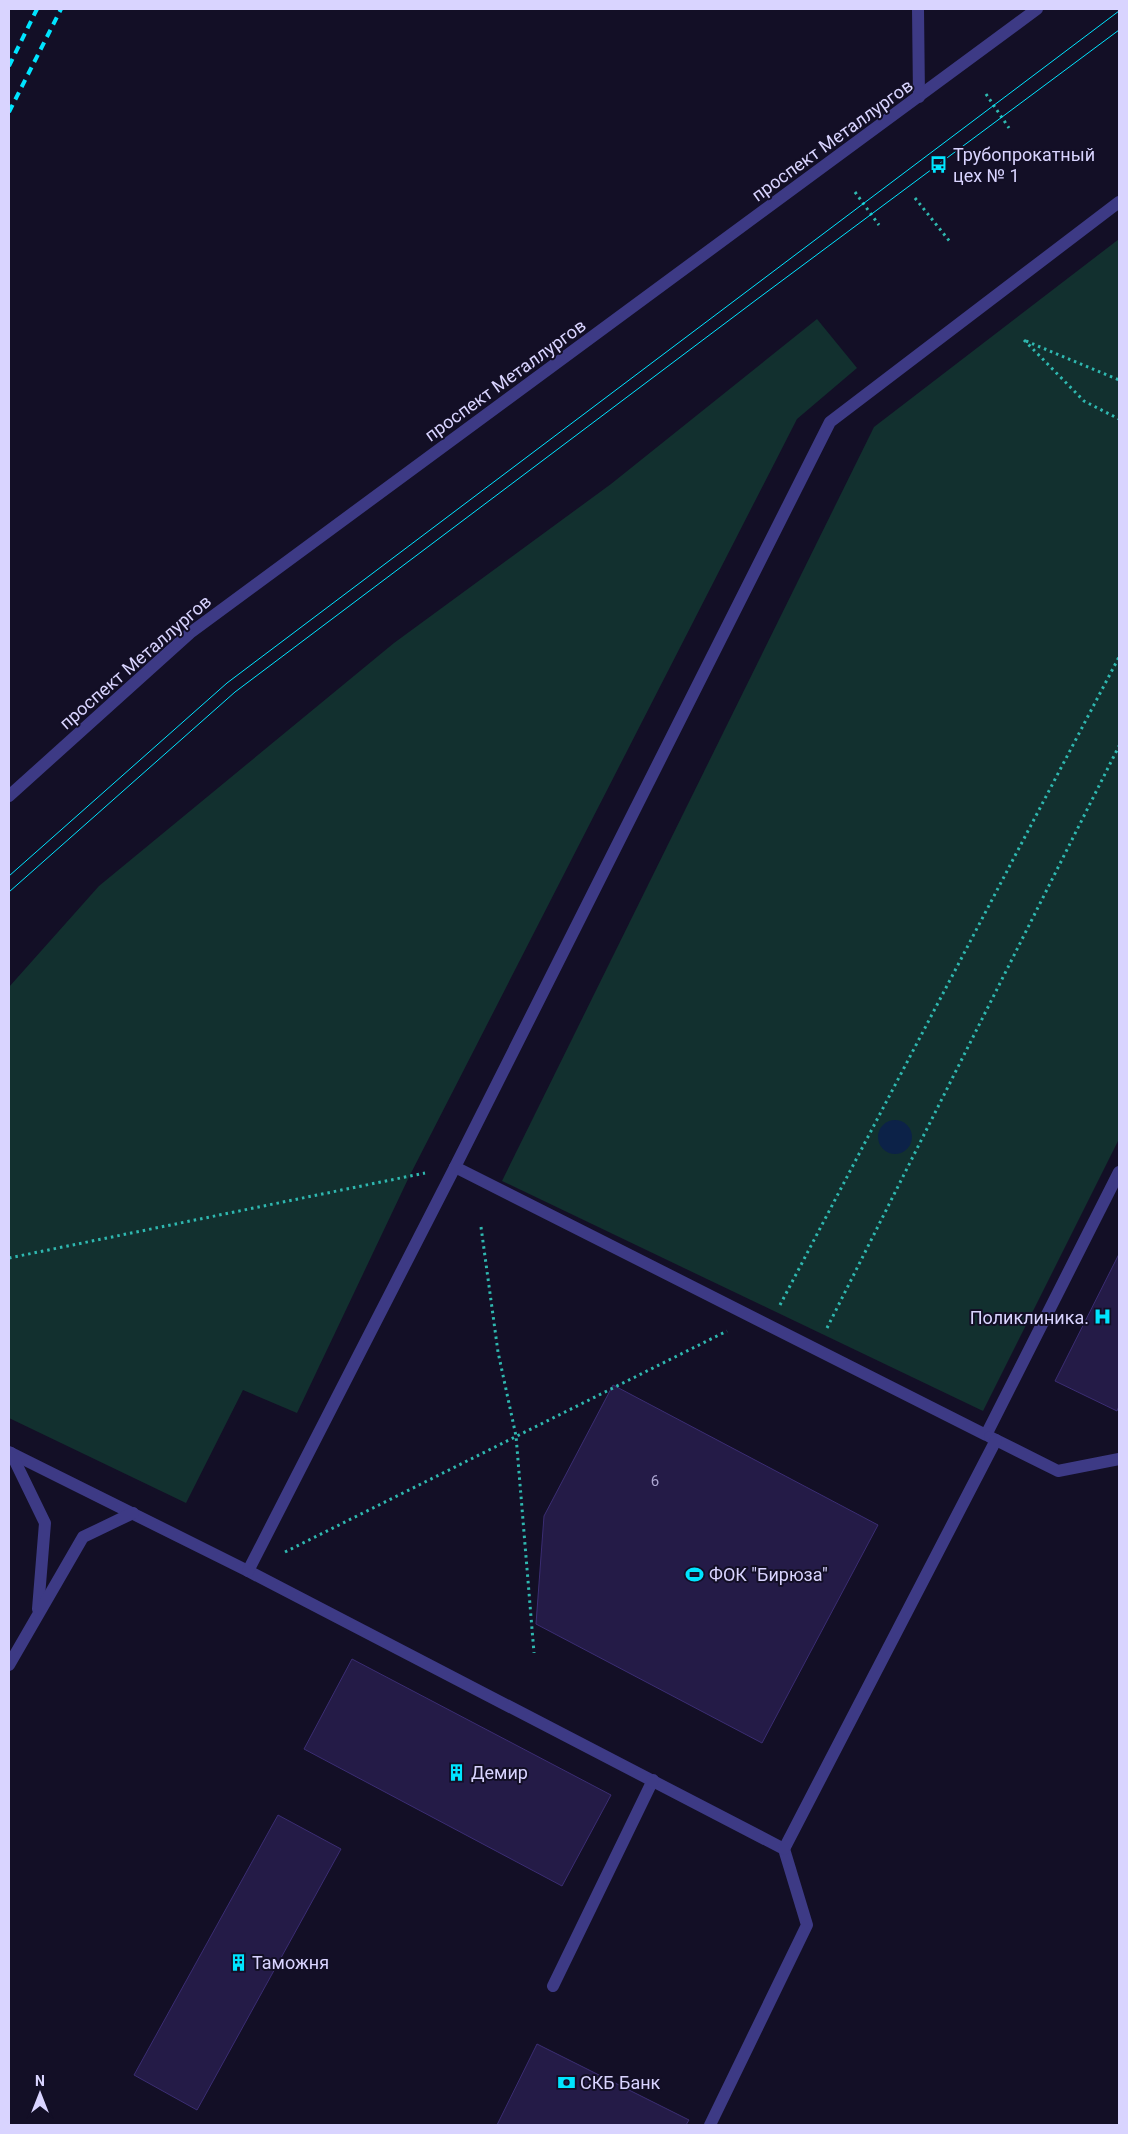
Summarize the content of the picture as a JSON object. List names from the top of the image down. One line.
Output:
{"streets":{"street":["проспект Металлургов"]},"places":{"bus stop":["Трубопрокатный цех № 1"],"hospital":["Поликлиника."],"sports":["ФОК \"Бирюза\""],"building":["Демир","Таможня"],"bank":["СКБ Банк"]},"house_numbers":["6"],"north":"top"}
